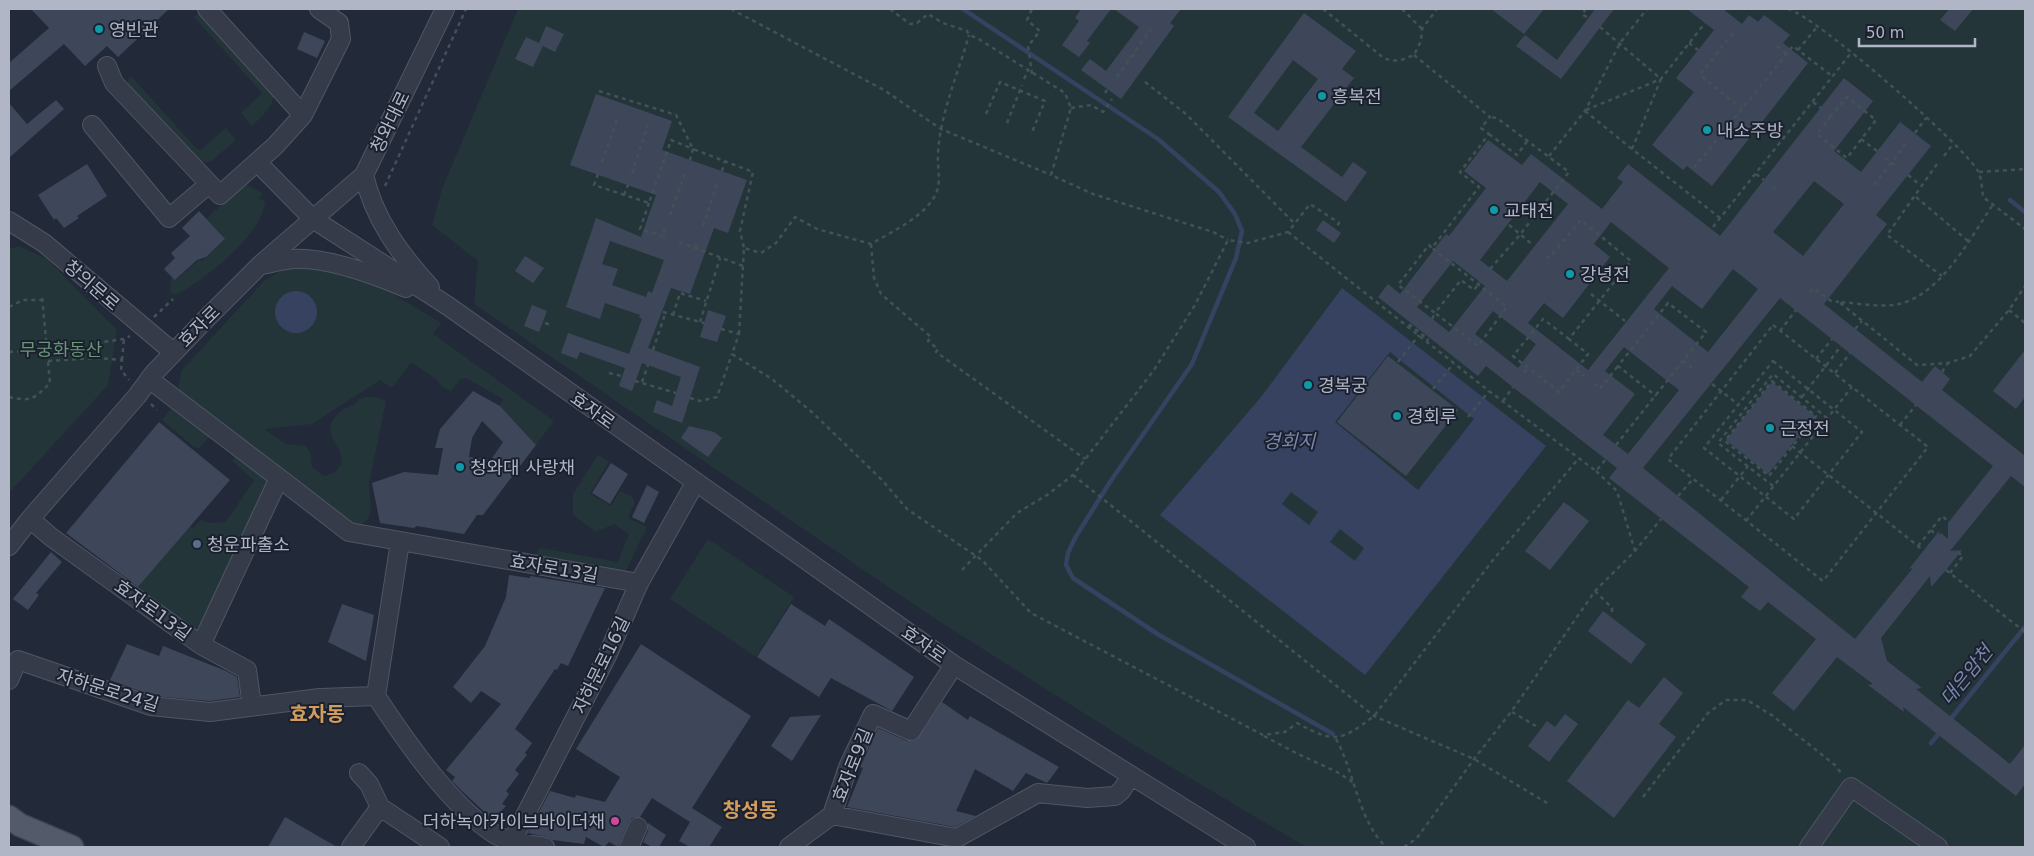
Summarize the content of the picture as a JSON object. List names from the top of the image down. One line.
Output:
{"streets":{"street":["청와대로","창의문로","효자로","효자로13길","자하문로16길","자하문로24길","효자로9길"]},"crossings":[["청와대로","효자로"],["창의문로","효자로"],["효자로","효자로13길"],["효자로","자하문로16길"],["효자로","효자로9길"],["효자로13길","자하문로16길"]],"districts":["효자동","창성동"],"water":["경회지","대은암천"],"parks":["무궁화동산"],"places":["영빈관","흥복전","내소주방","교태전","강녕전","경복궁","경회루","근정전","청와대 사랑채","청운파출소","더하녹아카이브바이더채"],"scale_bar":"50 m"}
